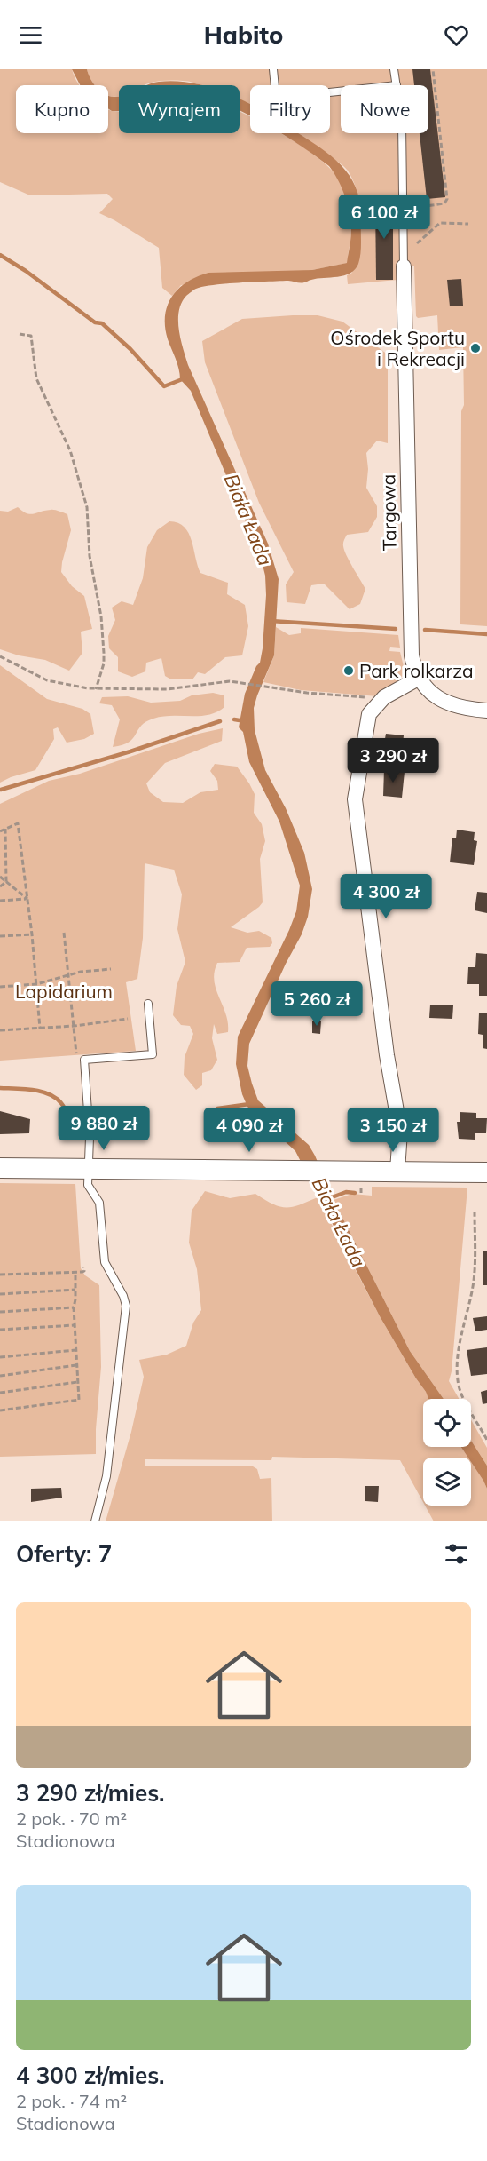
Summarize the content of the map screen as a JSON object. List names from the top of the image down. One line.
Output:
{"streets":{"street":["Targowa"]},"water":["Biała Łada"],"parks":["Lapidarium"],"places":["Ośrodek Sportu i Rekreacji","Park rolkarza"],"page":{"header":"Habito","chip":["Kupno","Wynajem","Filtry","Nowe"],"price":["6 100 zł","3 290 zł","4 300 zł","5 260 zł","9 880 zł","4 090 zł","3 150 zł"],"heading":"Oferty: 7","list":[{"name":"3 290 zł/mies.","note":"2 pok. · 70 m² · Stadionowa"},{"name":"4 300 zł/mies.","note":"2 pok. · 74 m² · Stadionowa"}]}}
